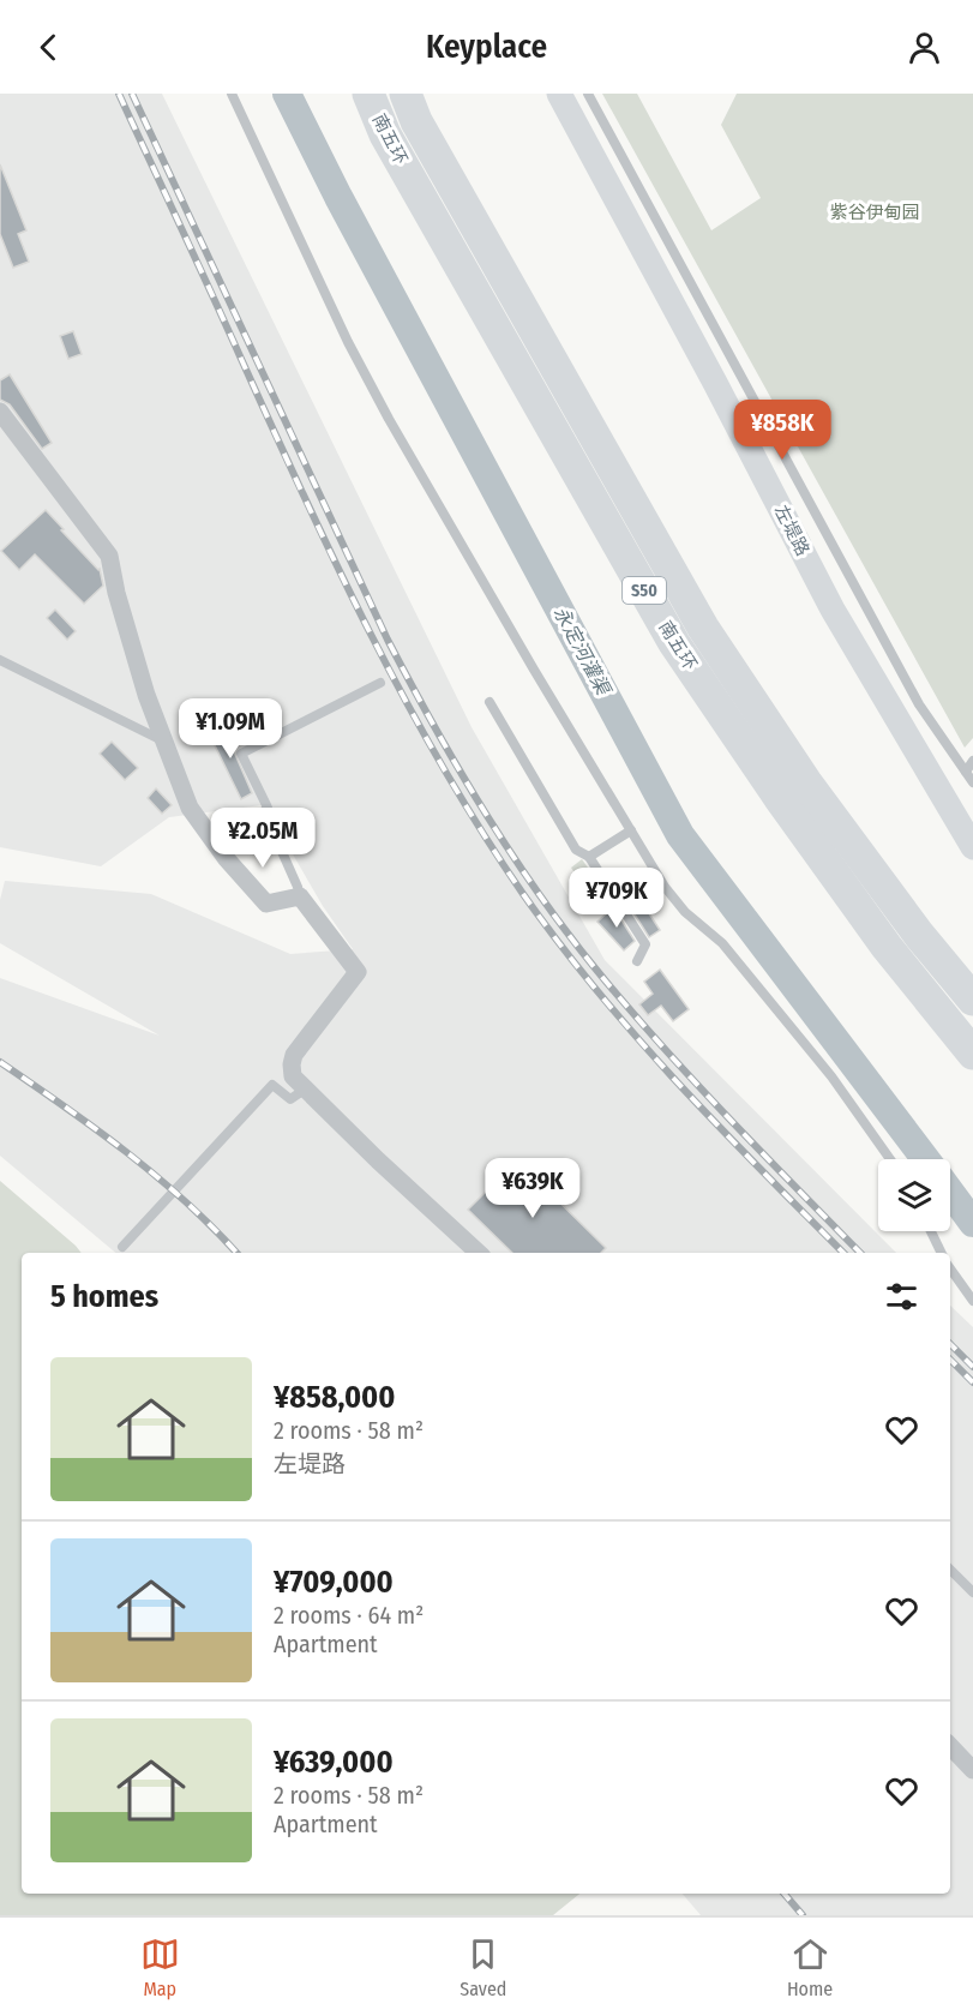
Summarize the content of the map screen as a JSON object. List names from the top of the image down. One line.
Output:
{"streets":{"highway":["南五环","S50"],"main road":["左堤路"]},"water":["永定河灌渠"],"parks":["紫谷伊甸园"],"page":{"header":"Keyplace","price":["¥858K","¥1.09M","¥2.05M","¥709K","¥639K"],"heading":"5 homes","list":[{"name":"¥858,000","note":"2 rooms · 58 m² · 左堤路"},{"name":"¥709,000","note":"2 rooms · 64 m² · Apartment"},{"name":"¥639,000","note":"2 rooms · 58 m² · Apartment"}],"tabs":["Map","Saved","Home"]}}
